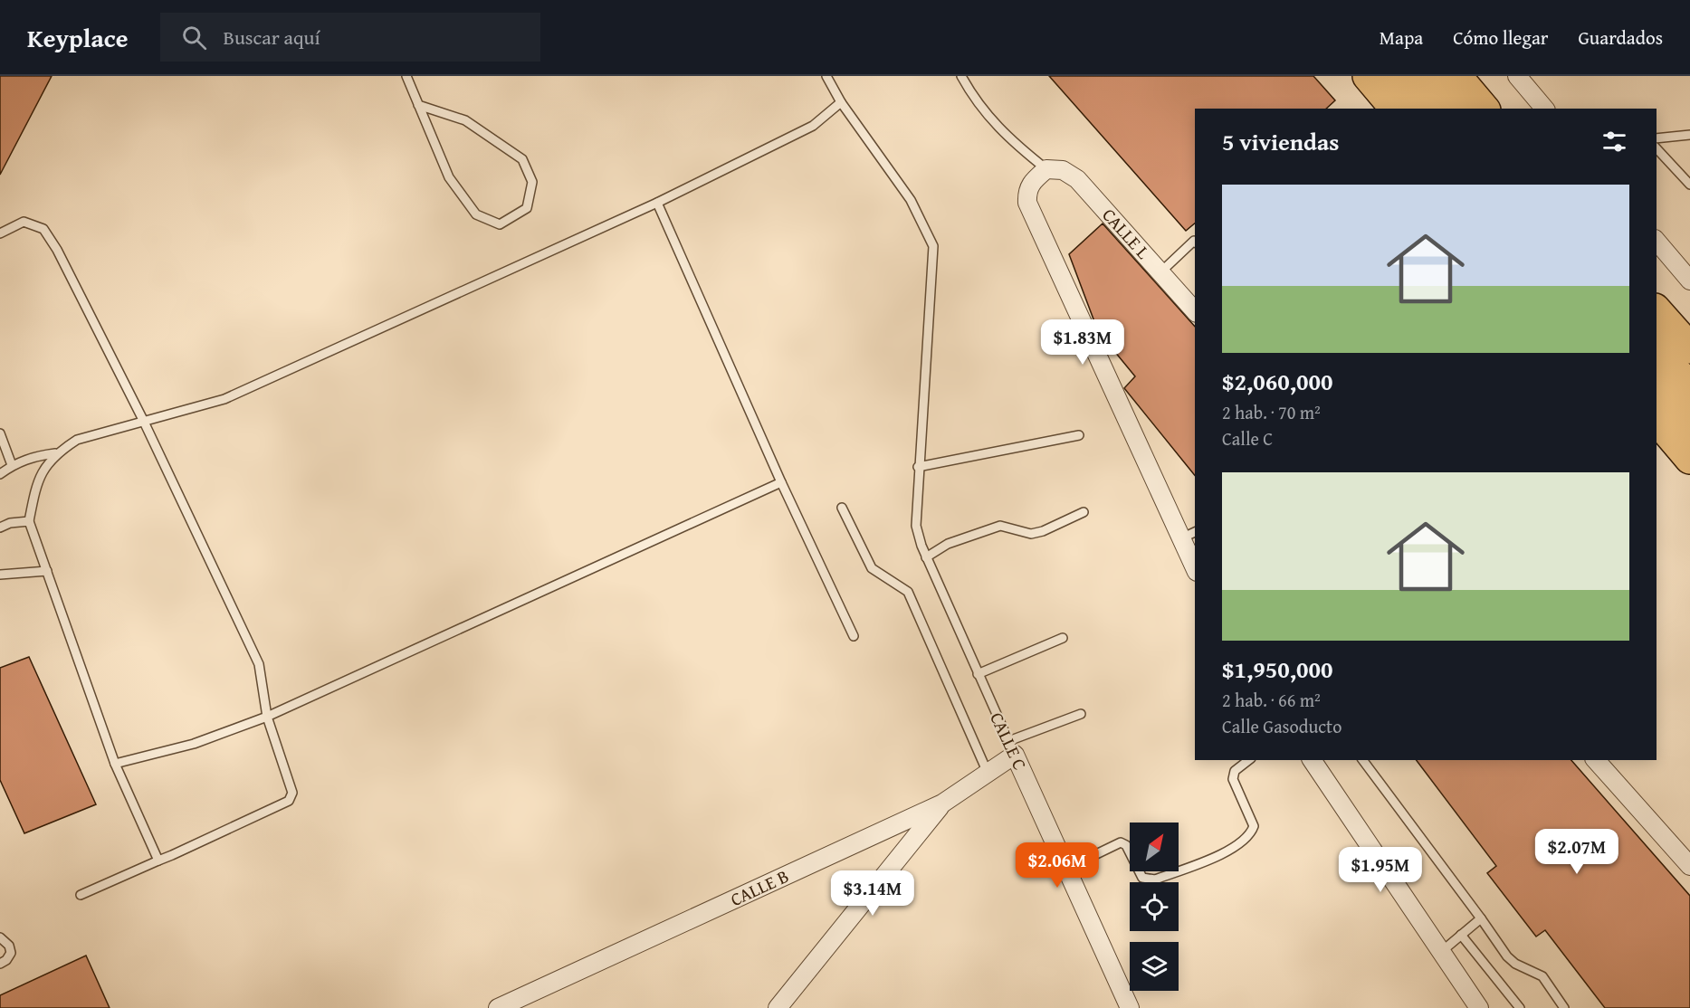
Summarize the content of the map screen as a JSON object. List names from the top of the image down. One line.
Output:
{"streets":{"street":["CALLE L","CALLE C","CALLE B"]},"crossings":[["CALLE C","CALLE B"]],"north":"top right","page":{"header":"Keyplace","search":"Buscar aquí","nav":["Mapa","Cómo llegar","Guardados"],"heading":"5 viviendas","list":[{"name":"$2,060,000","note":"2 hab. · 70 m² · Calle C"},{"name":"$1,950,000","note":"2 hab. · 66 m² · Calle Gasoducto"}],"price":["$1.83M","$2.07M","$2.06M","$1.95M","$3.14M"]}}
